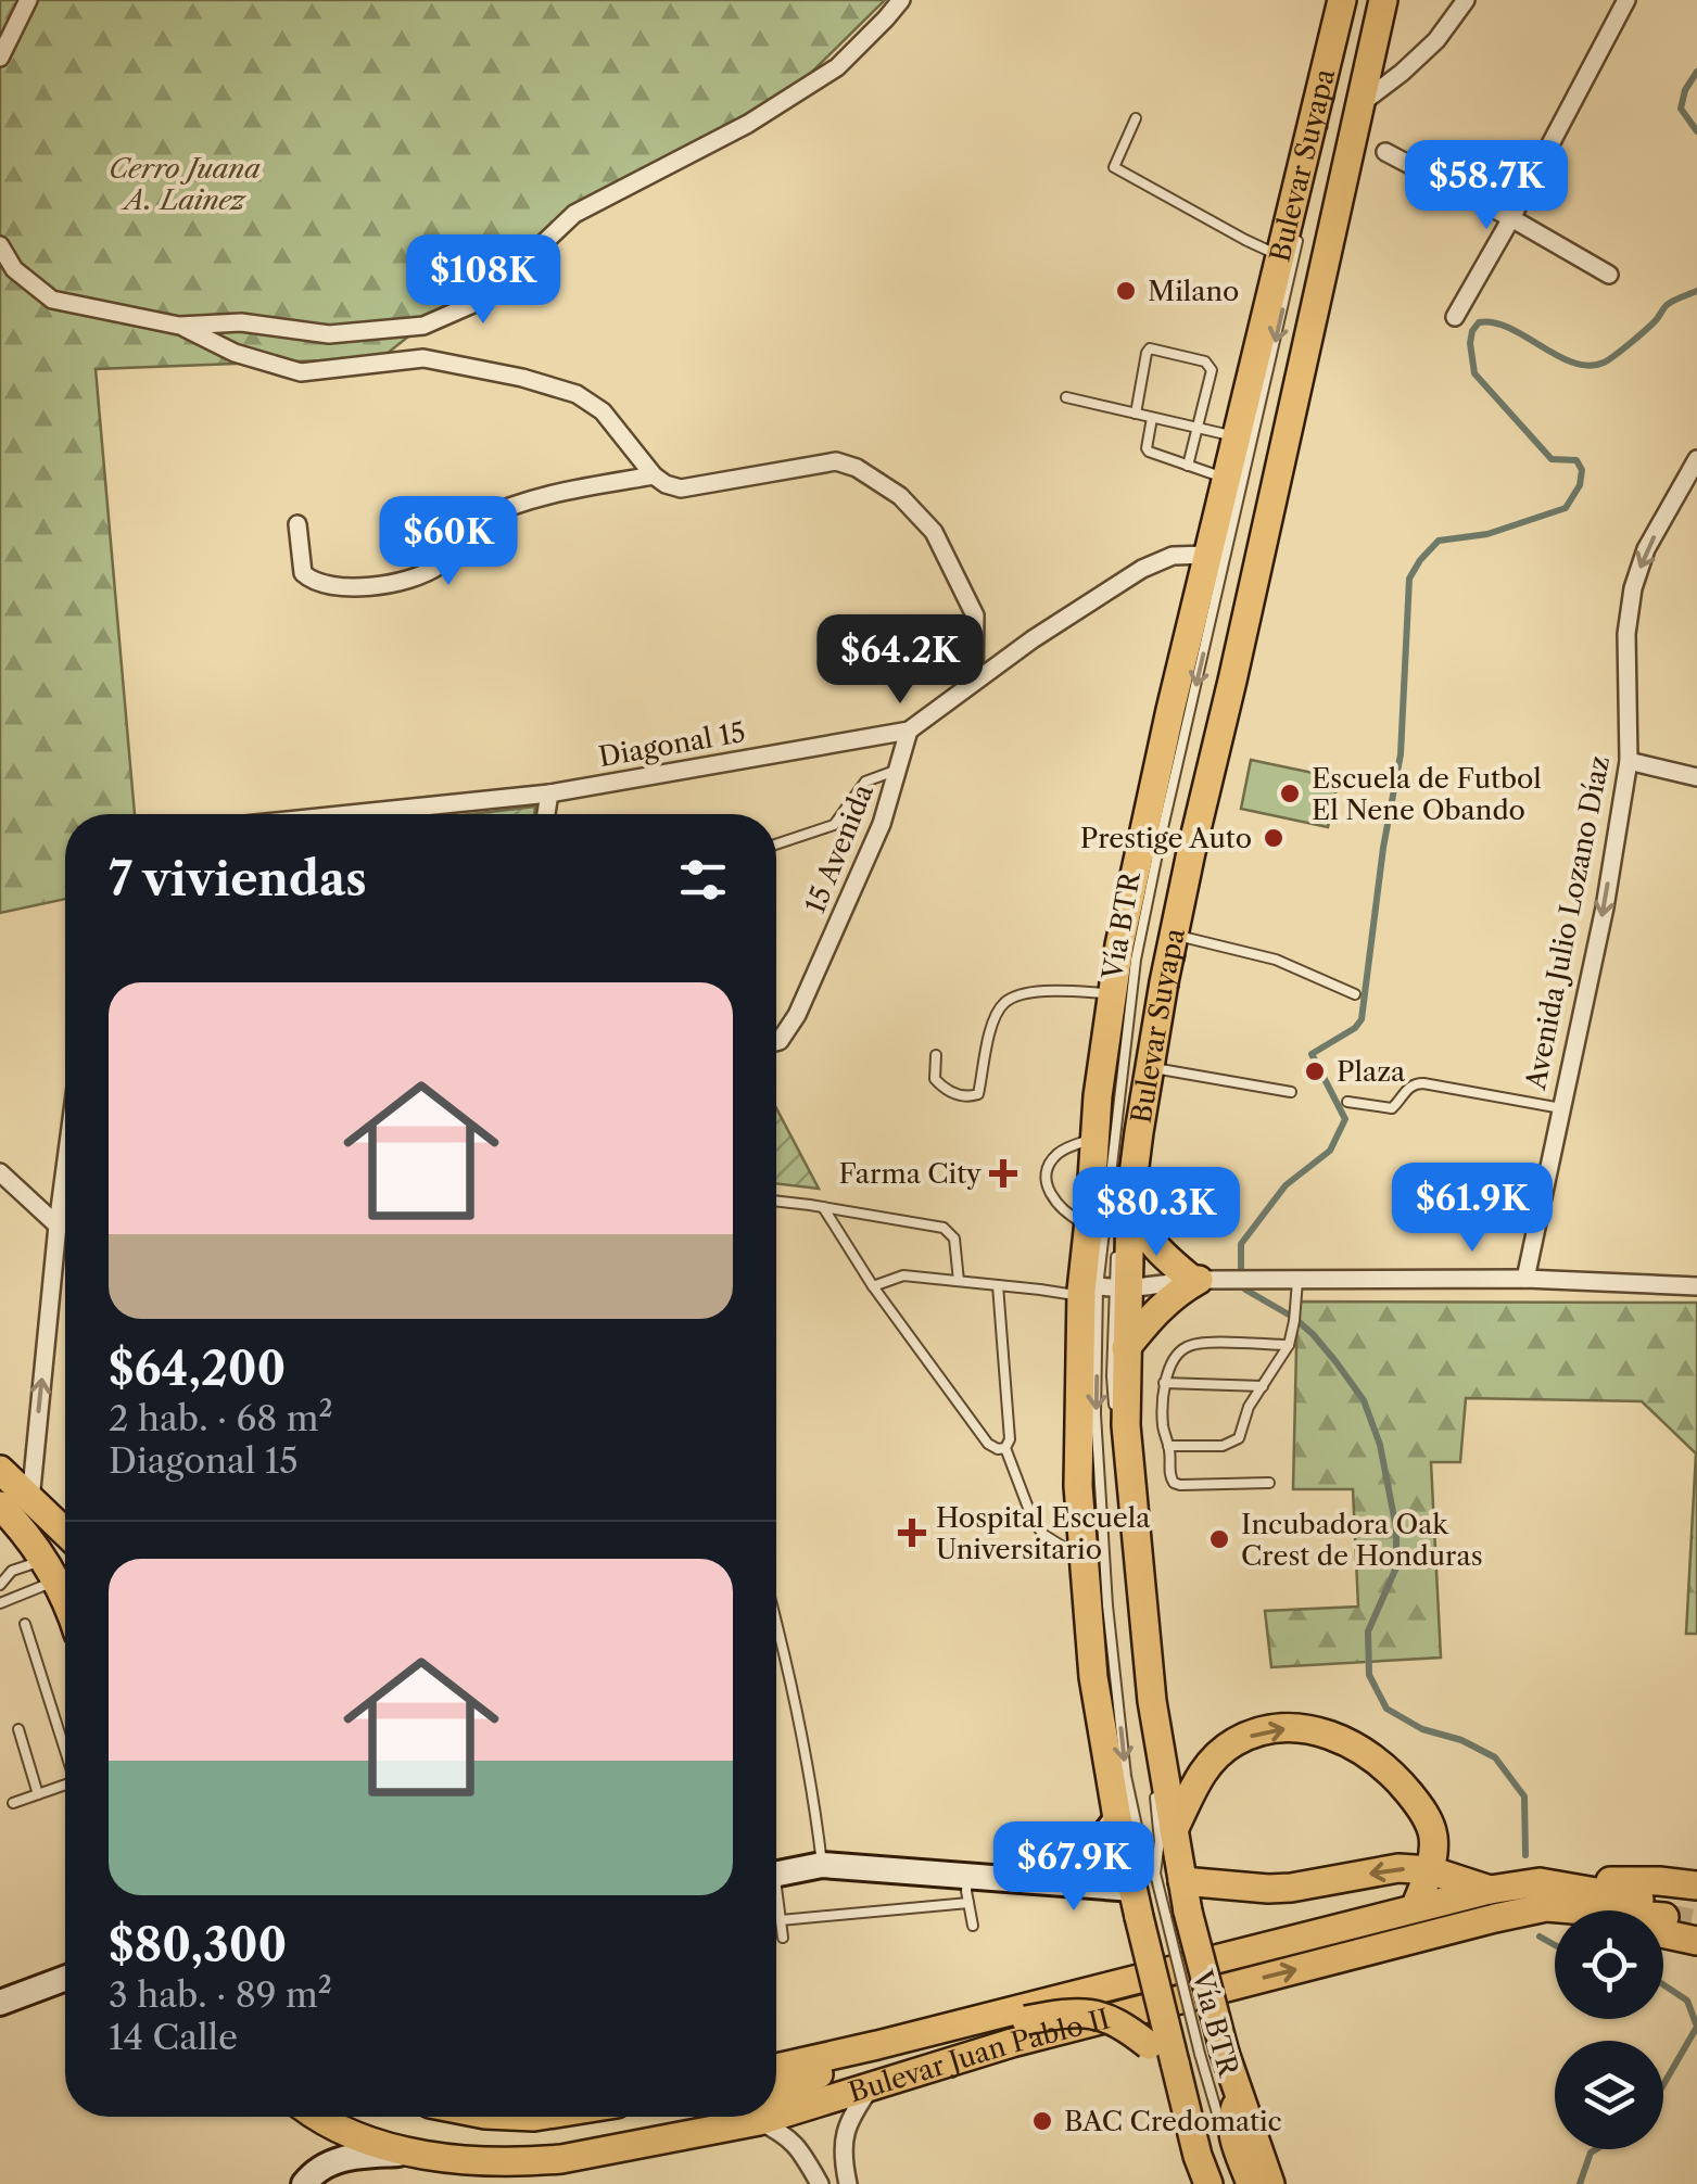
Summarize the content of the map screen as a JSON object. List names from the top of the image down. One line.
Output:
{"streets":{"main road":["Bulevar Suyapa","Bulevar Juan Pablo II"],"street":["Diagonal 15","15 Avenida","Avenida Julio Lozano Díaz"],"lane":["Vía BTR"]},"crossings":[["Bulevar Suyapa","Diagonal 15"],["Bulevar Suyapa","Vía BTR"],["Diagonal 15","15 Avenida"]],"one_way":["Avenida Julio Lozano Díaz"],"parks":["Cerro Juana A. Lainez"],"places":{"other":["Milano","Escuela de Futbol El Nene Obando","Prestige Auto","Plaza","Incubadora Oak Crest de Honduras","BAC Credomatic"],"health":["Farma City","Hospital Escuela Universitario"]},"page":{"price":["$58.7K","$108K","$60K","$64.2K","$61.9K","$80.3K","$67.9K"],"heading":"7 viviendas","list":[{"name":"$64,200","note":"2 hab. · 68 m² · Diagonal 15"},{"name":"$80,300","note":"3 hab. · 89 m² · 14 Calle"}]}}
